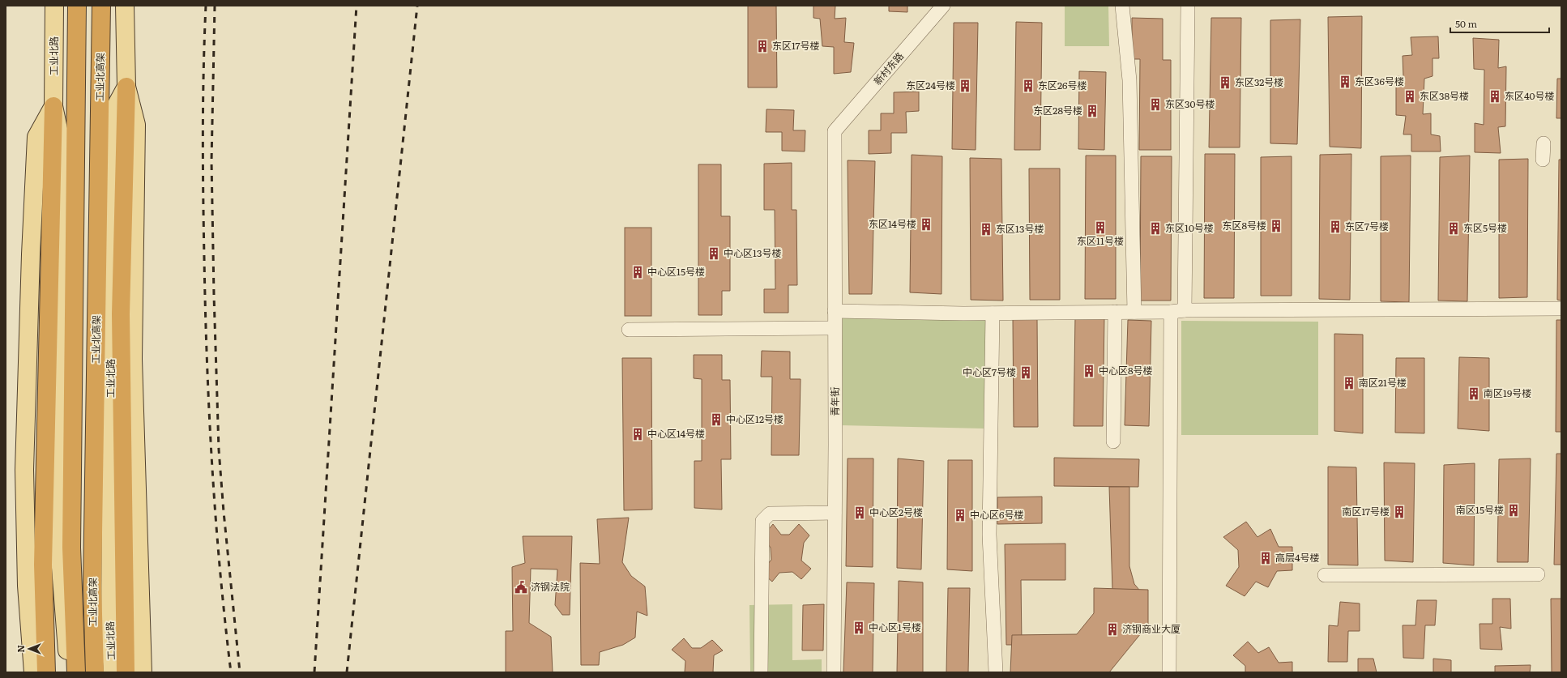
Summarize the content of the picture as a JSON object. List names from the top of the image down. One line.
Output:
{"streets":{"highway":["工业北高架"],"main road":["工业北路"],"street":["新村东路","青年街"]},"crossings":[["新村东路","青年街"]],"places":{"building":["东区17号楼","东区36号楼","东区32号楼","东区24号楼","东区26号楼","东区38号楼","东区40号楼","东区30号楼","东区28号楼","东区14号楼","东区8号楼","东区7号楼","东区11号楼","东区10号楼","东区5号楼","东区13号楼","中心区13号楼","中心区15号楼","中心区8号楼","中心区7号楼","南区21号楼","南区19号楼","中心区12号楼","中心区14号楼","南区15号楼","南区17号楼","中心区2号楼","中心区6号楼","高层4号楼","中心区1号楼","济钢商业大厦"],"public building":["济钢法院"]},"scale_bar":"50 m","north":"left"}
